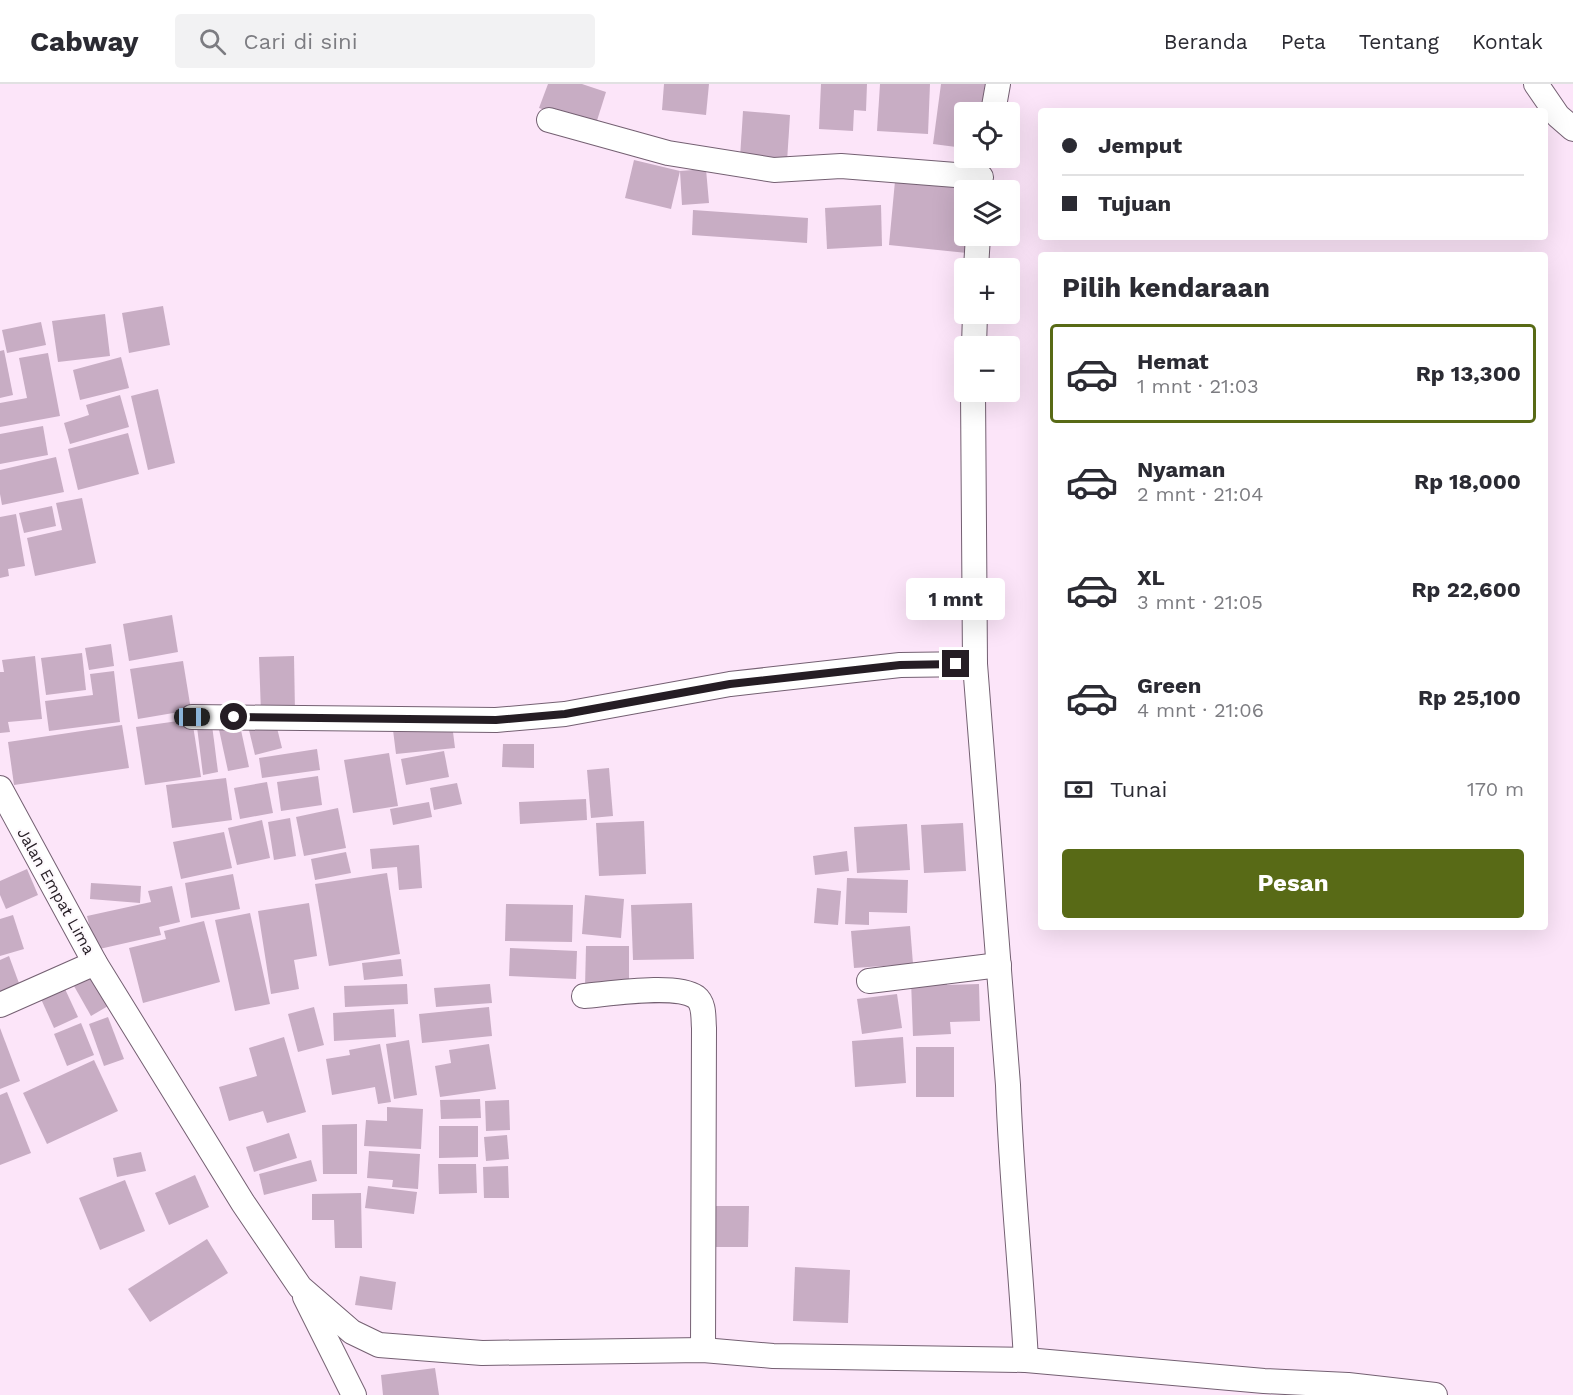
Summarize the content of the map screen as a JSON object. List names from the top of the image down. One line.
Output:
{"streets":{"street":["Jalan Empat Lima"]},"page":{"header":"Cabway","search":"Cari di sini","nav":["Beranda","Peta","Tentang","Kontak"],"map_buttons":["+","−"],"banner":["Jemput","Tujuan"],"heading":"Pilih kendaraan","list":[{"name":"Hemat","note":"1 mnt · 21:03","value":"Rp 13,300"},{"name":"Nyaman","note":"2 mnt · 21:04","value":"Rp 18,000"},{"name":"XL","note":"3 mnt · 21:05","value":"Rp 22,600"},{"name":"Green","note":"4 mnt · 21:06","value":"Rp 25,100"}],"bubble":"1 mnt","pay":["Tunai","170 m"],"buttons":"Pesan"}}
